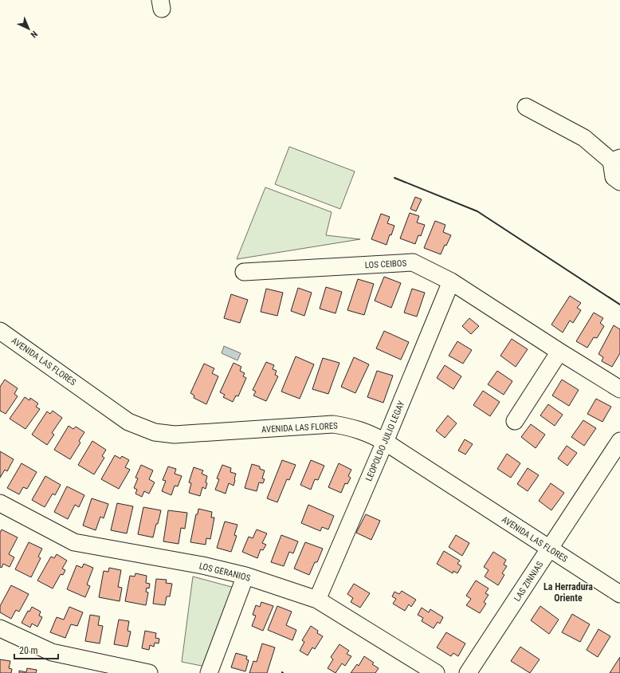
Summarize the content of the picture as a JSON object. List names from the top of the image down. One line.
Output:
{"streets":{"street":["LOS CEIBOS","AVENIDA LAS FLORES","LEOPOLDO JULIO LEGAY","LOS GERANIOS","LAS ZINNIAS"]},"crossings":[["LOS CEIBOS","LEOPOLDO JULIO LEGAY"],["AVENIDA LAS FLORES","LEOPOLDO JULIO LEGAY"],["AVENIDA LAS FLORES","LAS ZINNIAS"],["LEOPOLDO JULIO LEGAY","LOS GERANIOS"]],"districts":["La Herradura Oriente"],"scale_bar":"20 m","north":"bottom right"}
